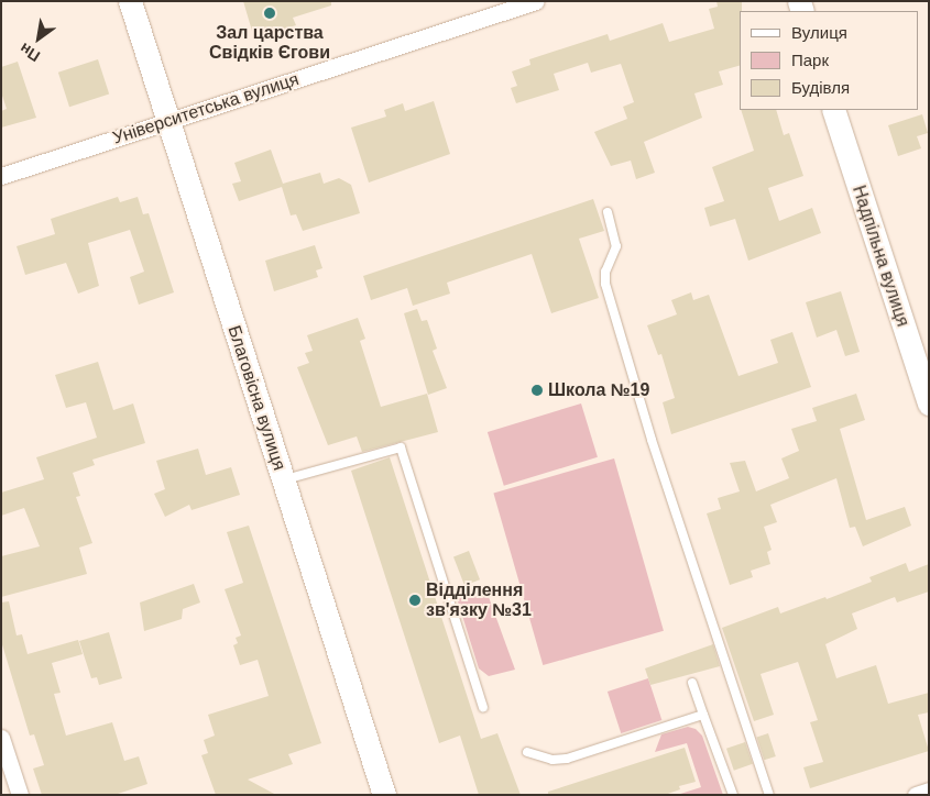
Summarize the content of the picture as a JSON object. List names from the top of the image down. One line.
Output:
{"streets":{"main road":["Надпільна вулиця","Благовісна вулиця"],"street":["Університетська вулиця"]},"crossings":[["Університетська вулиця","Благовісна вулиця"]],"places":["Зал царства Свідків Єгови","Школа №19","Відділення зв'язку №31"],"legend":["Вулиця","Парк","Будівля"],"north":"bottom left"}
